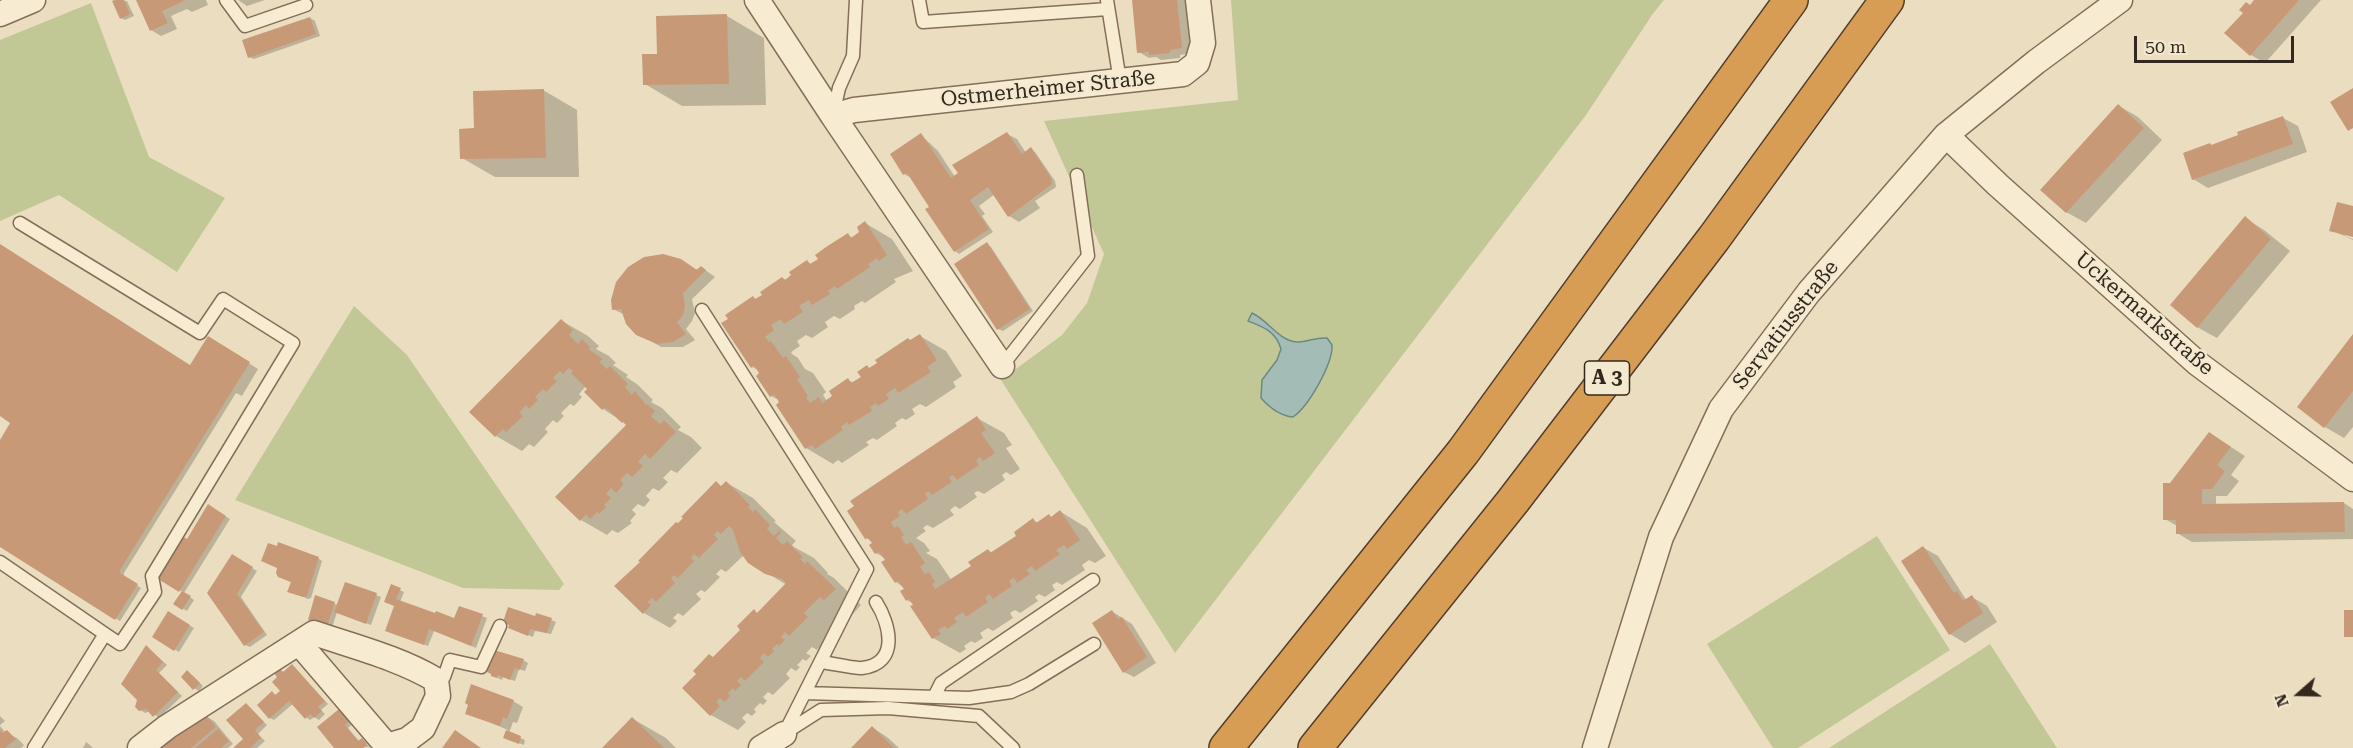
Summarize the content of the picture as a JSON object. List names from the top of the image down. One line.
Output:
{"streets":{"highway":["A 3"],"street":["Ostmerheimer Straße","Uckermarkstraße","Servatiusstraße"]},"crossings":[["Uckermarkstraße","Servatiusstraße"]],"scale_bar":"50 m","north":"left"}
